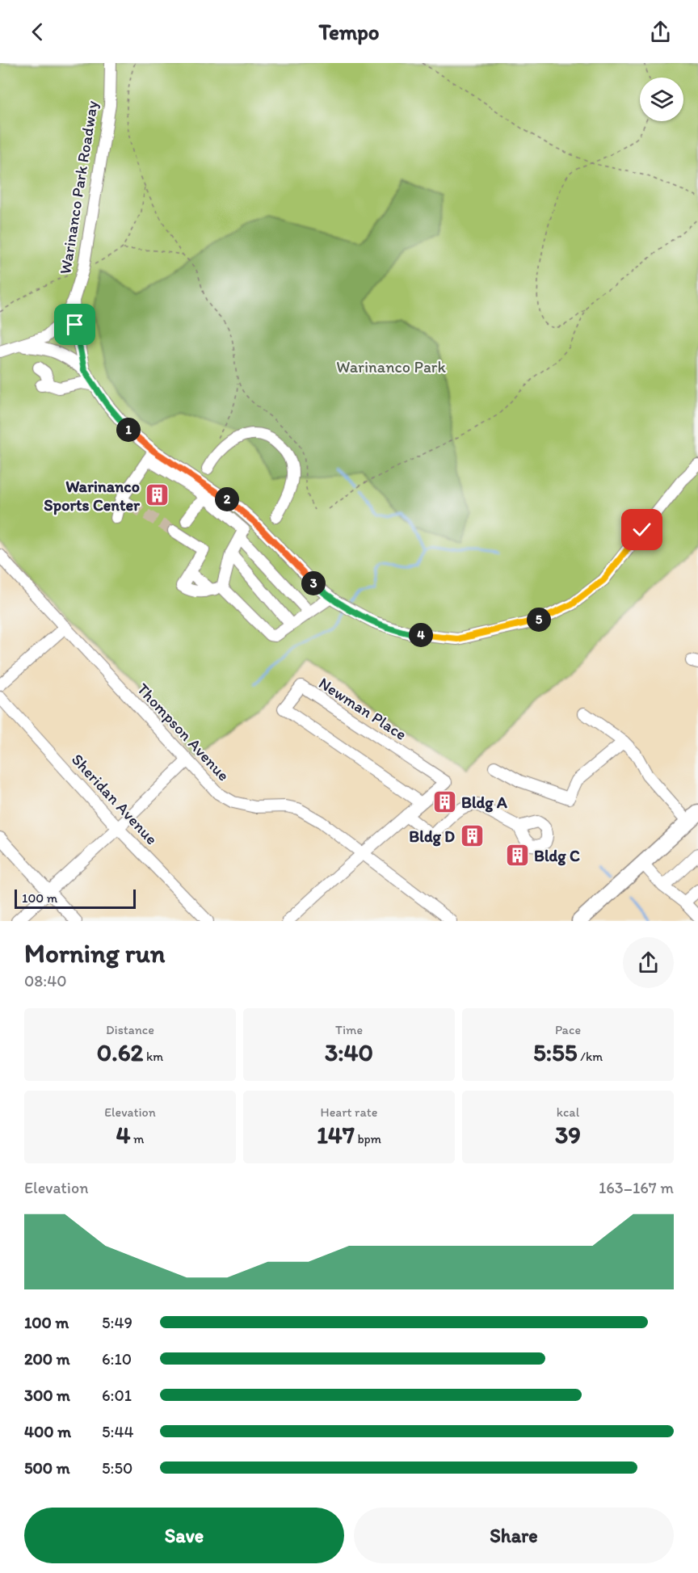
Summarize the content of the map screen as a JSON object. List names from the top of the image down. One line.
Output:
{"streets":{"street":["Warinanco Park Roadway","Newman Place","Thompson Avenue","Sheridan Avenue"]},"crossings":[["Newman Place","Thompson Avenue"]],"parks":["Warinanco Park"],"places":{"building":["Warinanco Sports Center","Bldg A","Bldg D","Bldg C"]},"scale_bar":"100 m","page":{"header":"Tempo","pins":["1","2","3","5","4"],"scale":"100 m","heading":["Morning run","08:40"],"stats":[["Distance","0.62 km"],["Time","3:40"],["Pace","5:55 /km"],["Elevation","4 m"],["Heart rate","147 bpm"],["kcal","39"]],"chart":["Elevation","163–167 m"],"list":[{"name":"100 m","note":"5:49"},{"name":"200 m","note":"6:10"},{"name":"300 m","note":"6:01"},{"name":"400 m","note":"5:44"},{"name":"500 m","note":"5:50"}],"buttons":["Save","Share"]}}
